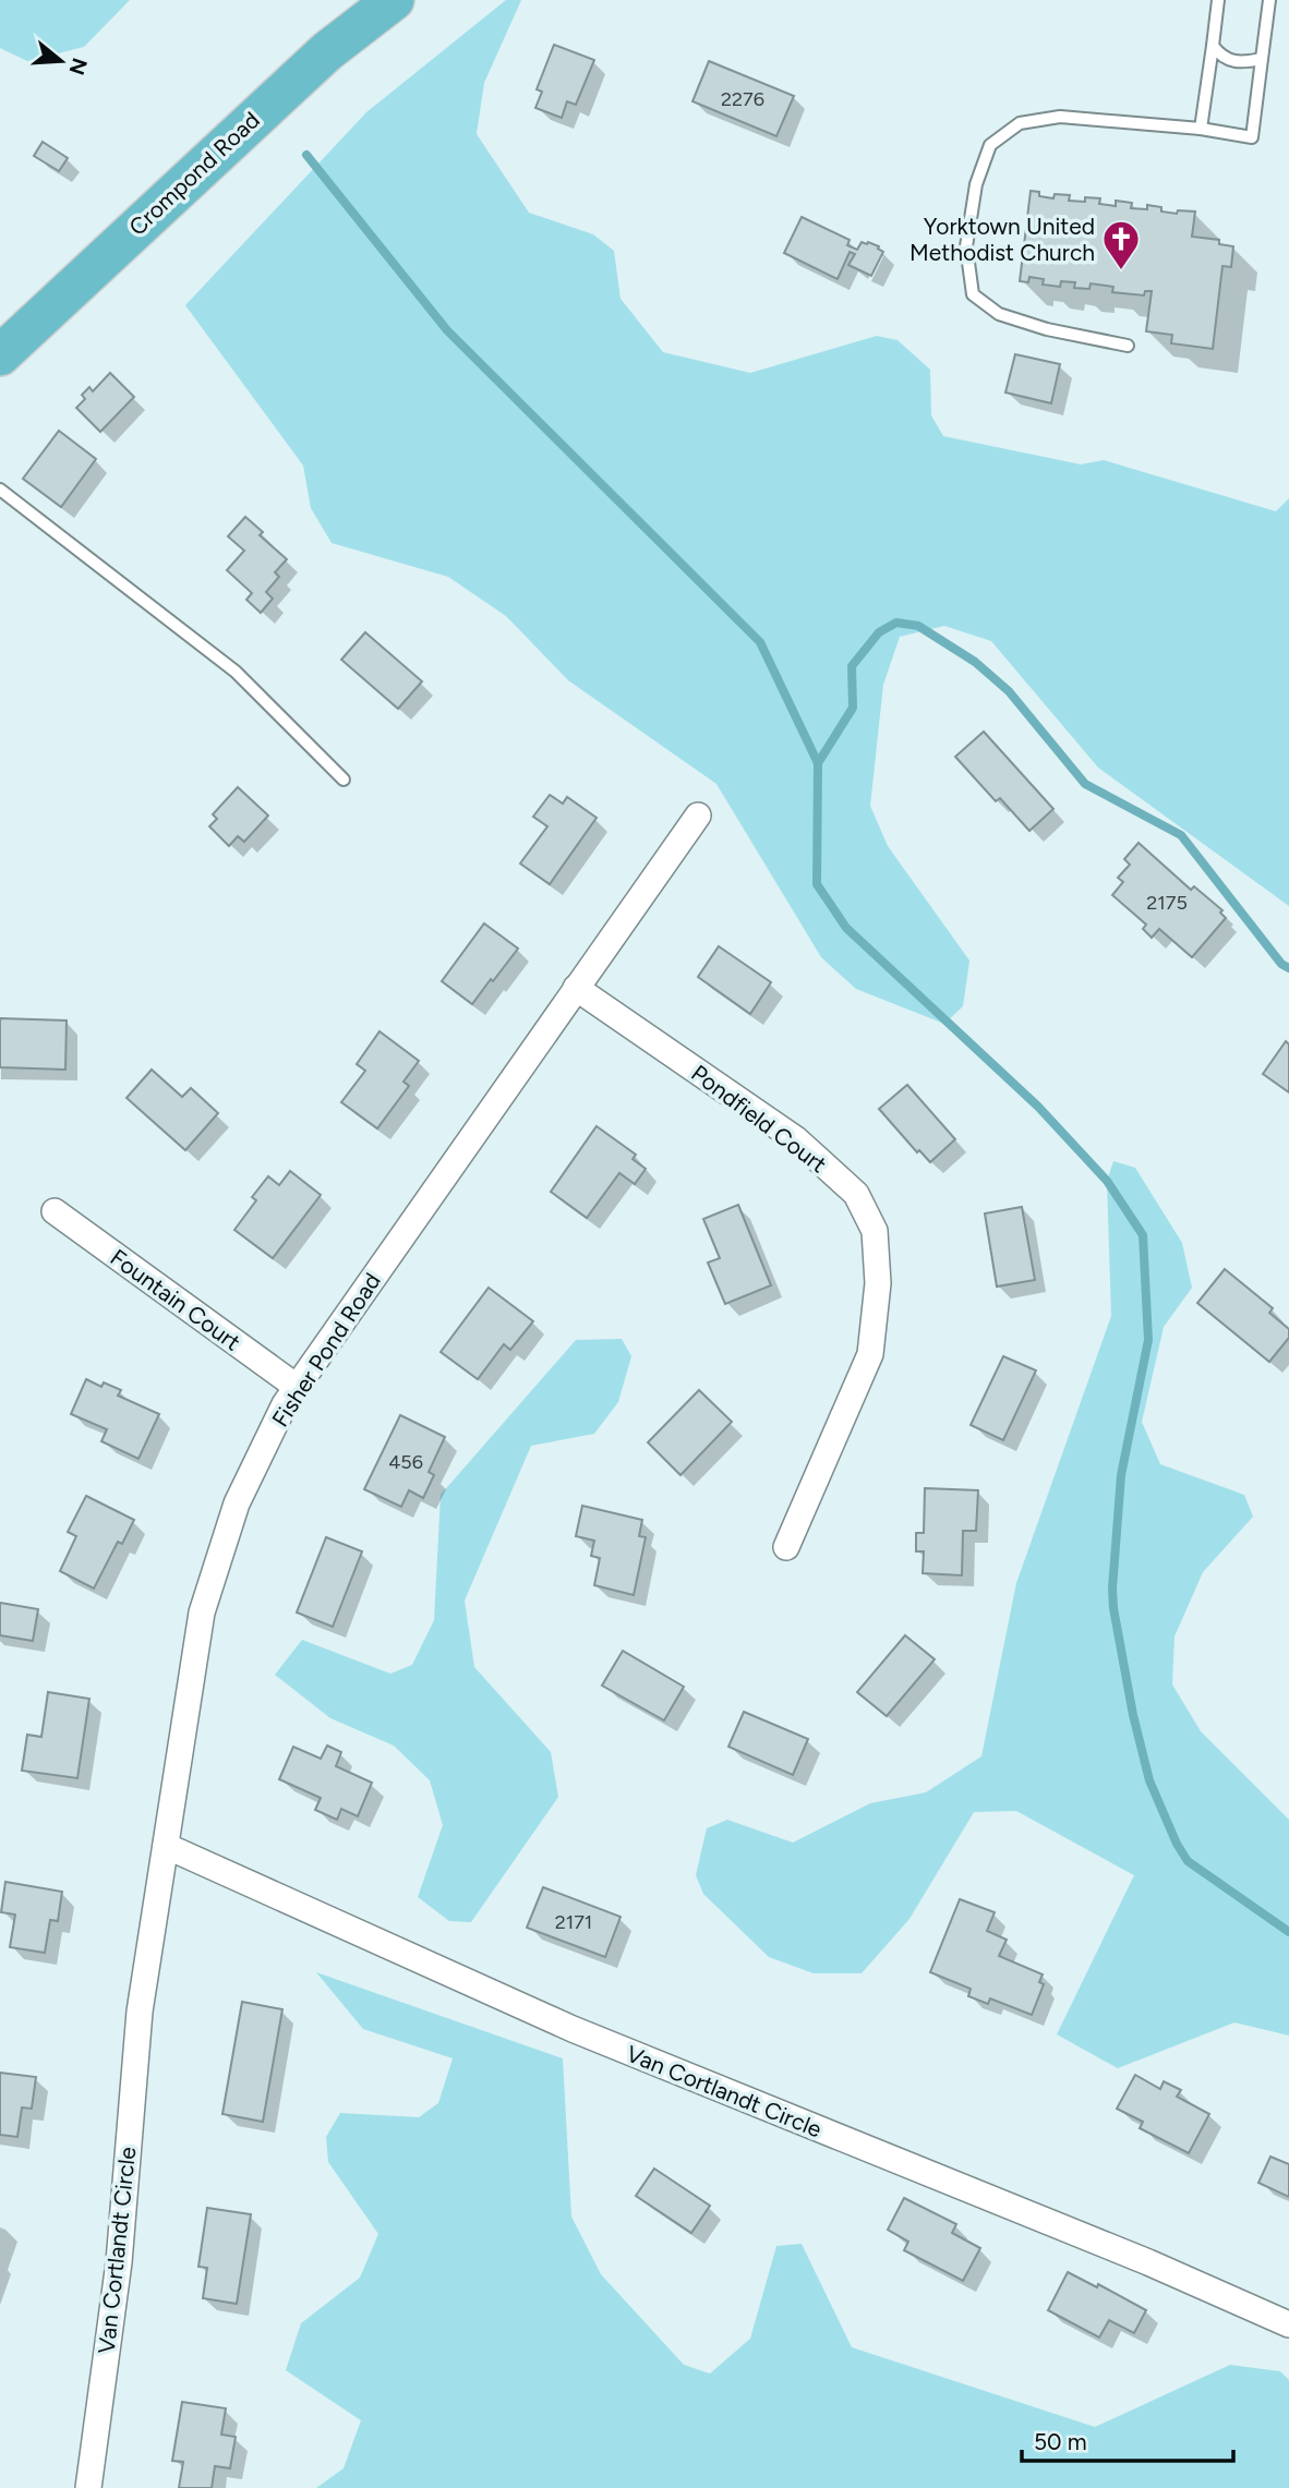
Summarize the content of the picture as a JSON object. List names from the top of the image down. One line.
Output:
{"streets":{"highway":["Crompond Road"],"street":["Pondfield Court","Fountain Court","Fisher Pond Road","Van Cortlandt Circle"]},"crossings":[["Pondfield Court","Fisher Pond Road"],["Fountain Court","Fisher Pond Road"],["Fisher Pond Road","Van Cortlandt Circle"]],"places":{"church":["Yorktown United Methodist Church"]},"house_numbers":["2276","2175","456","2171"],"scale_bar":"50 m","north":"right"}
